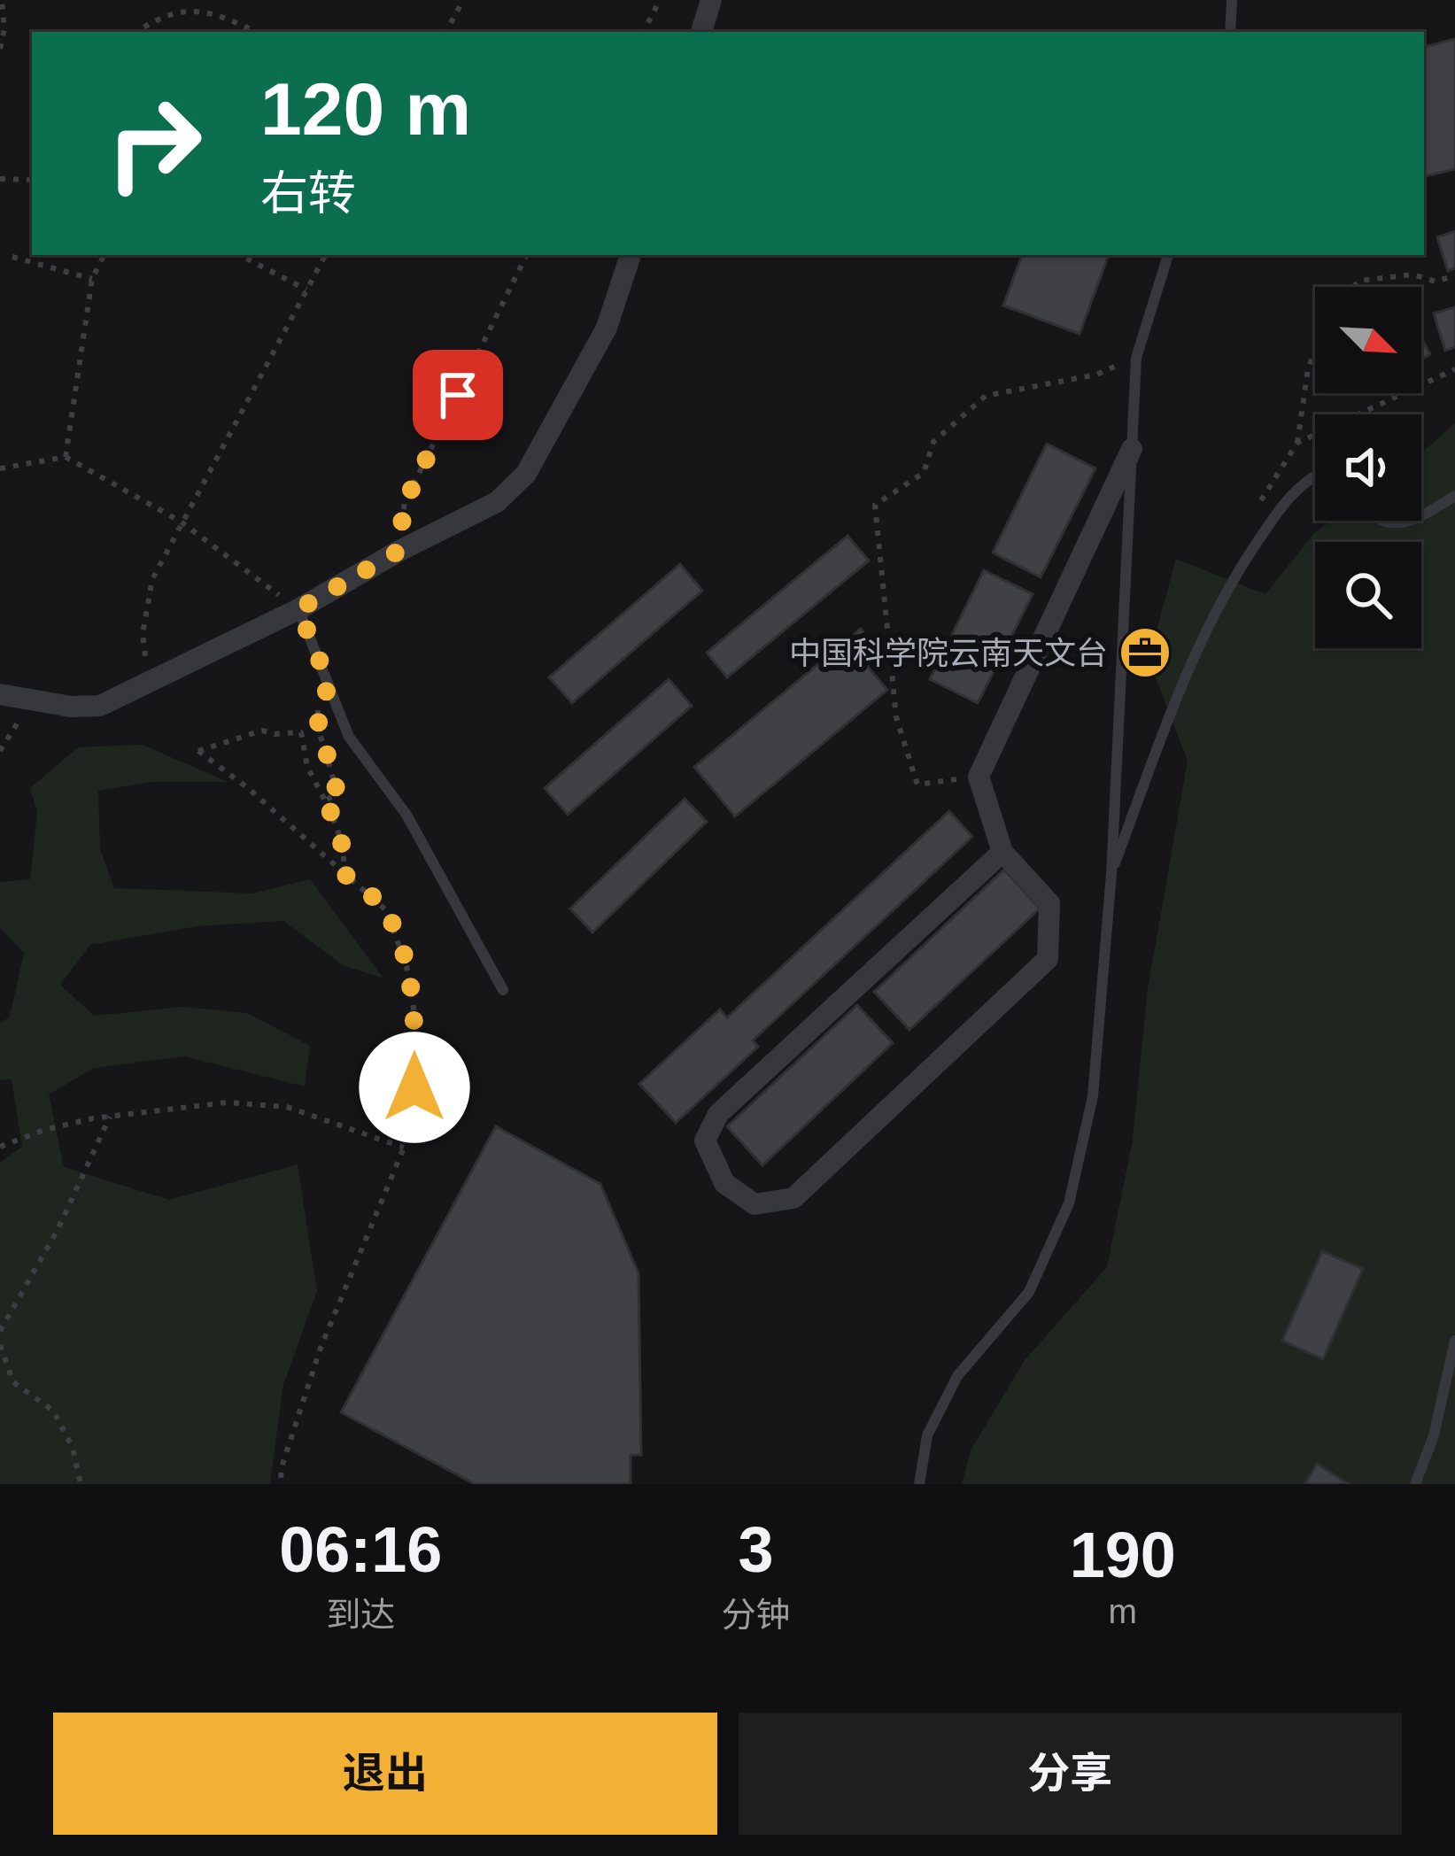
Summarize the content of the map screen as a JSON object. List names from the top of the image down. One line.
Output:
{"places":{"office":["中国科学院云南天文台"]},"north":"bottom right","page":{"turn":["120 m","右转"],"eta":["06:16","到达","3","分钟","190","m"],"buttons":["退出","分享"]}}
